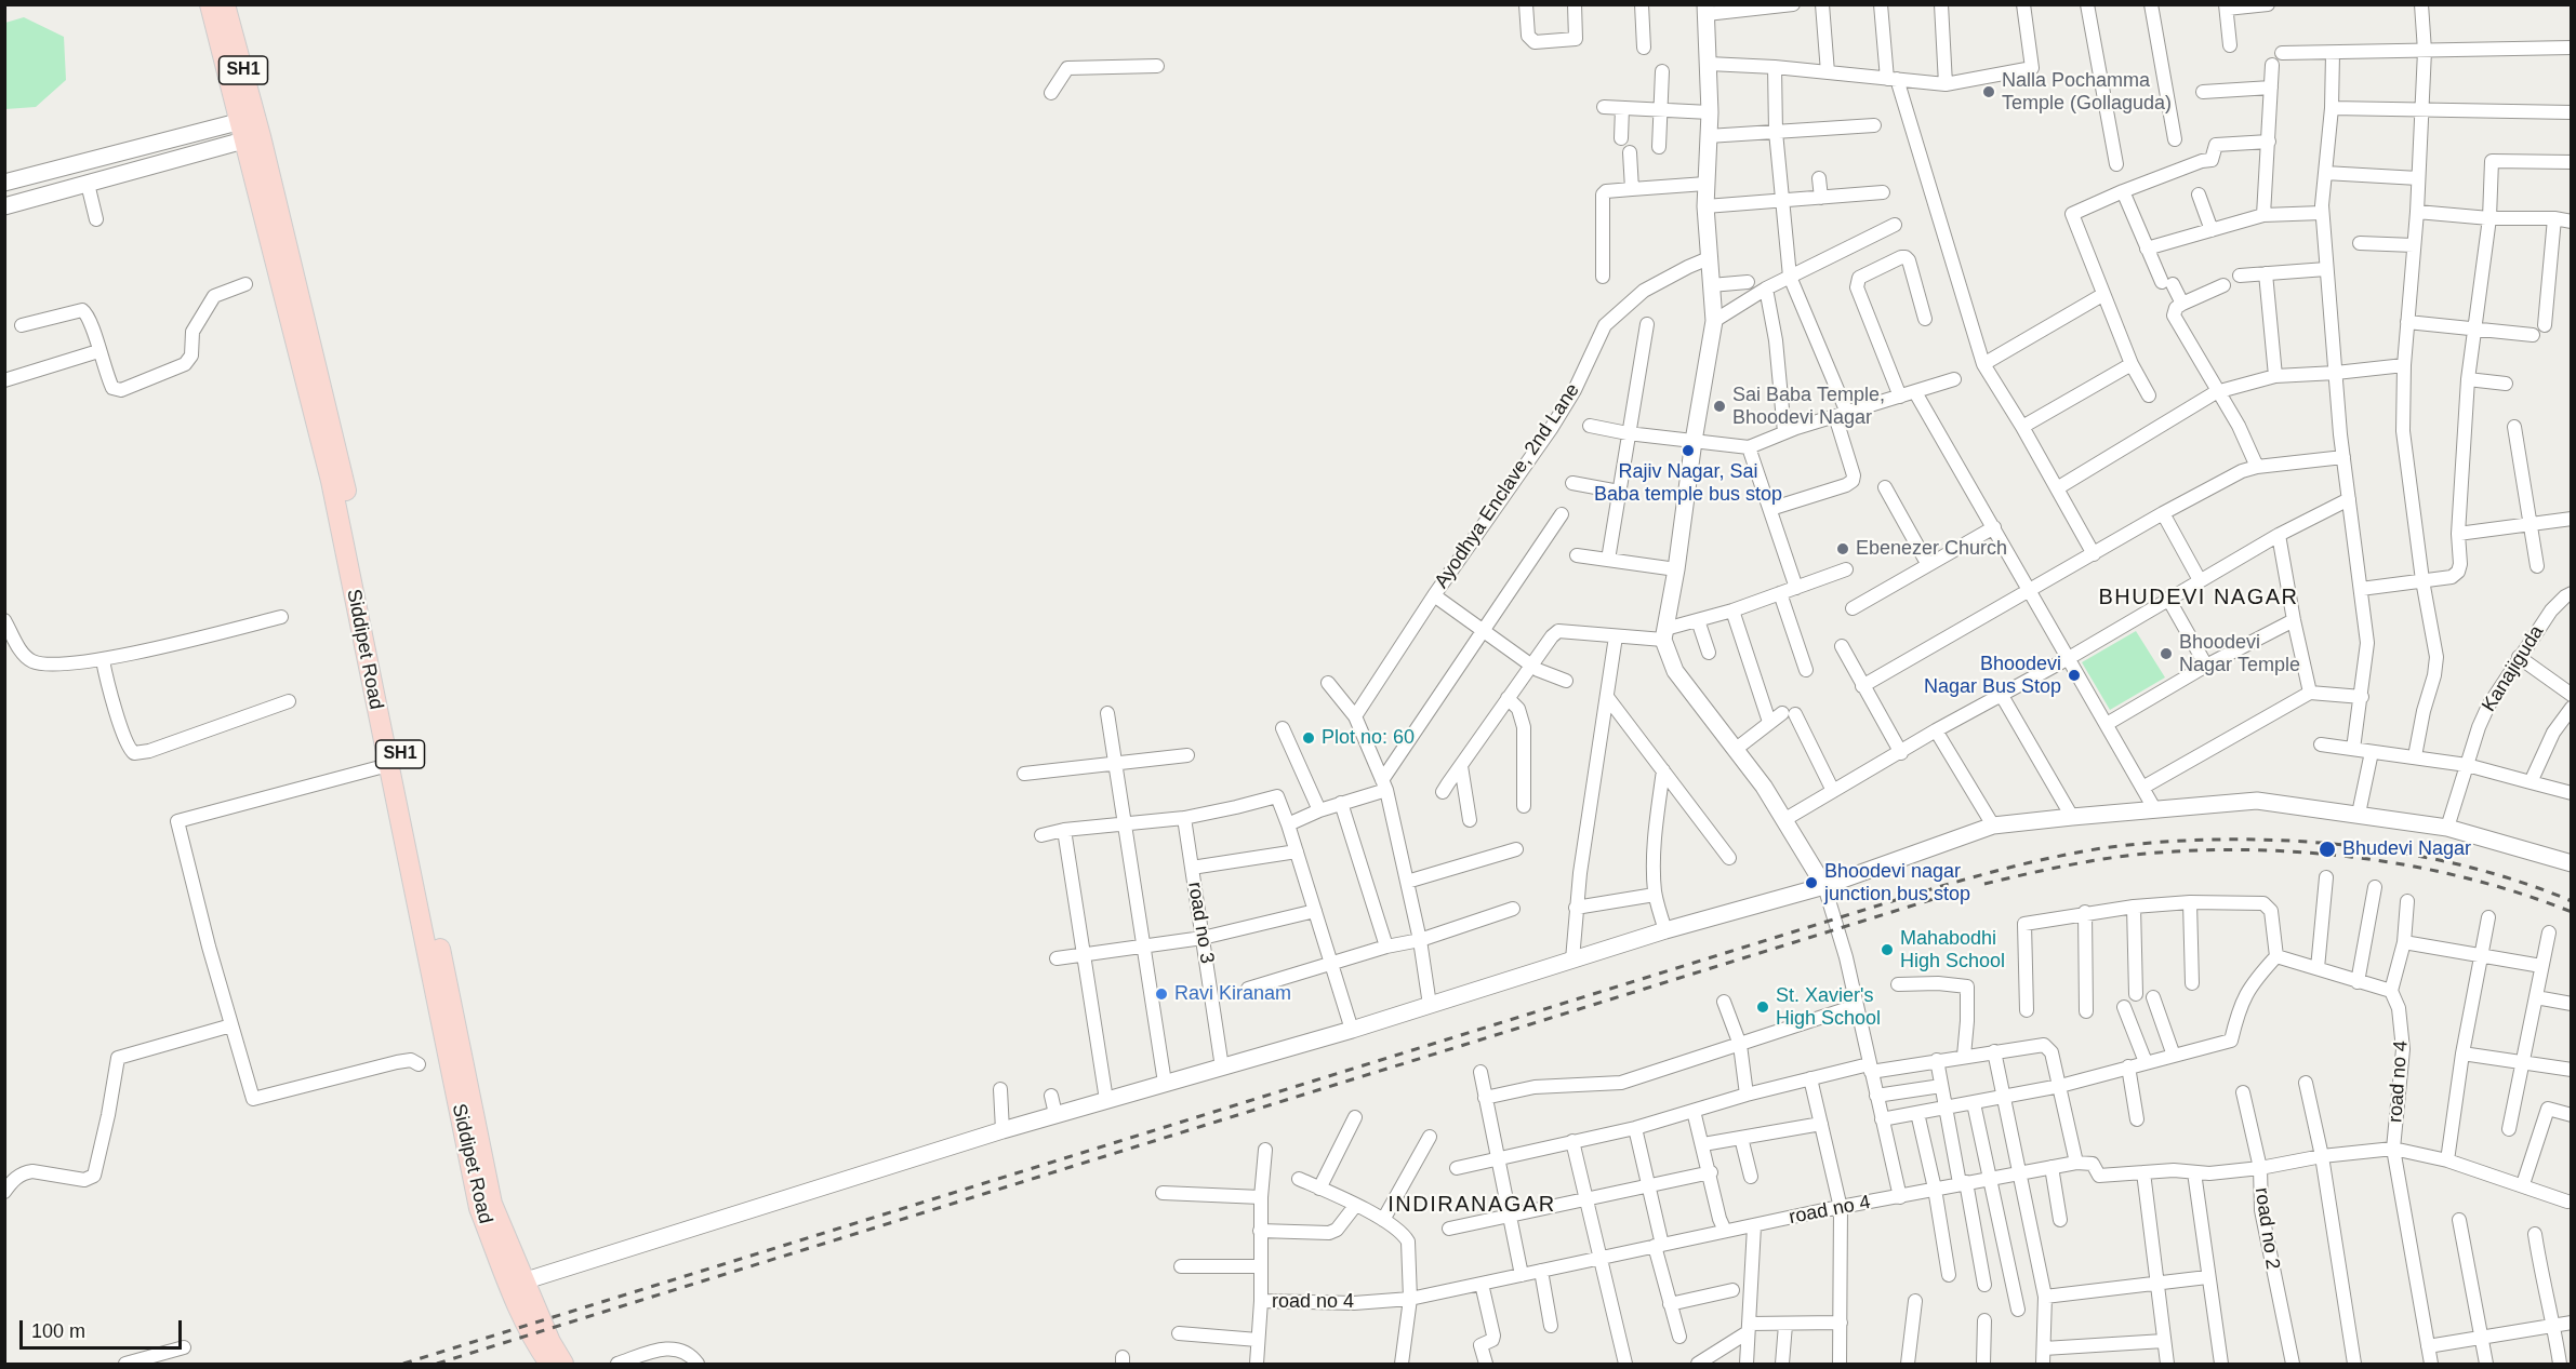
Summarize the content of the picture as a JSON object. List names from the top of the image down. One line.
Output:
{"streets":{"main road":["SH1","Siddipet Road"],"street":["Ayodhya Enclave, 2nd Lane","Kanajiguda","road no 3","road no 4","road no 2"]},"crossings":[["road no 4","road no 2"]],"districts":["BHUDEVI NAGAR","INDIRANAGAR"],"places":["Nalla Pochamma Temple (Gollaguda)","Sai Baba Temple, Bhoodevi Nagar","Rajiv Nagar, Sai Baba temple bus stop","Ebenezer Church","Bhoodevi Nagar Temple","Bhoodevi Nagar Bus Stop","Plot no: 60","Bhudevi Nagar","Bhoodevi nagar junction bus stop","Mahabodhi High School","Ravi Kiranam","St. Xavier's High School"],"scale_bar":"100 m"}
